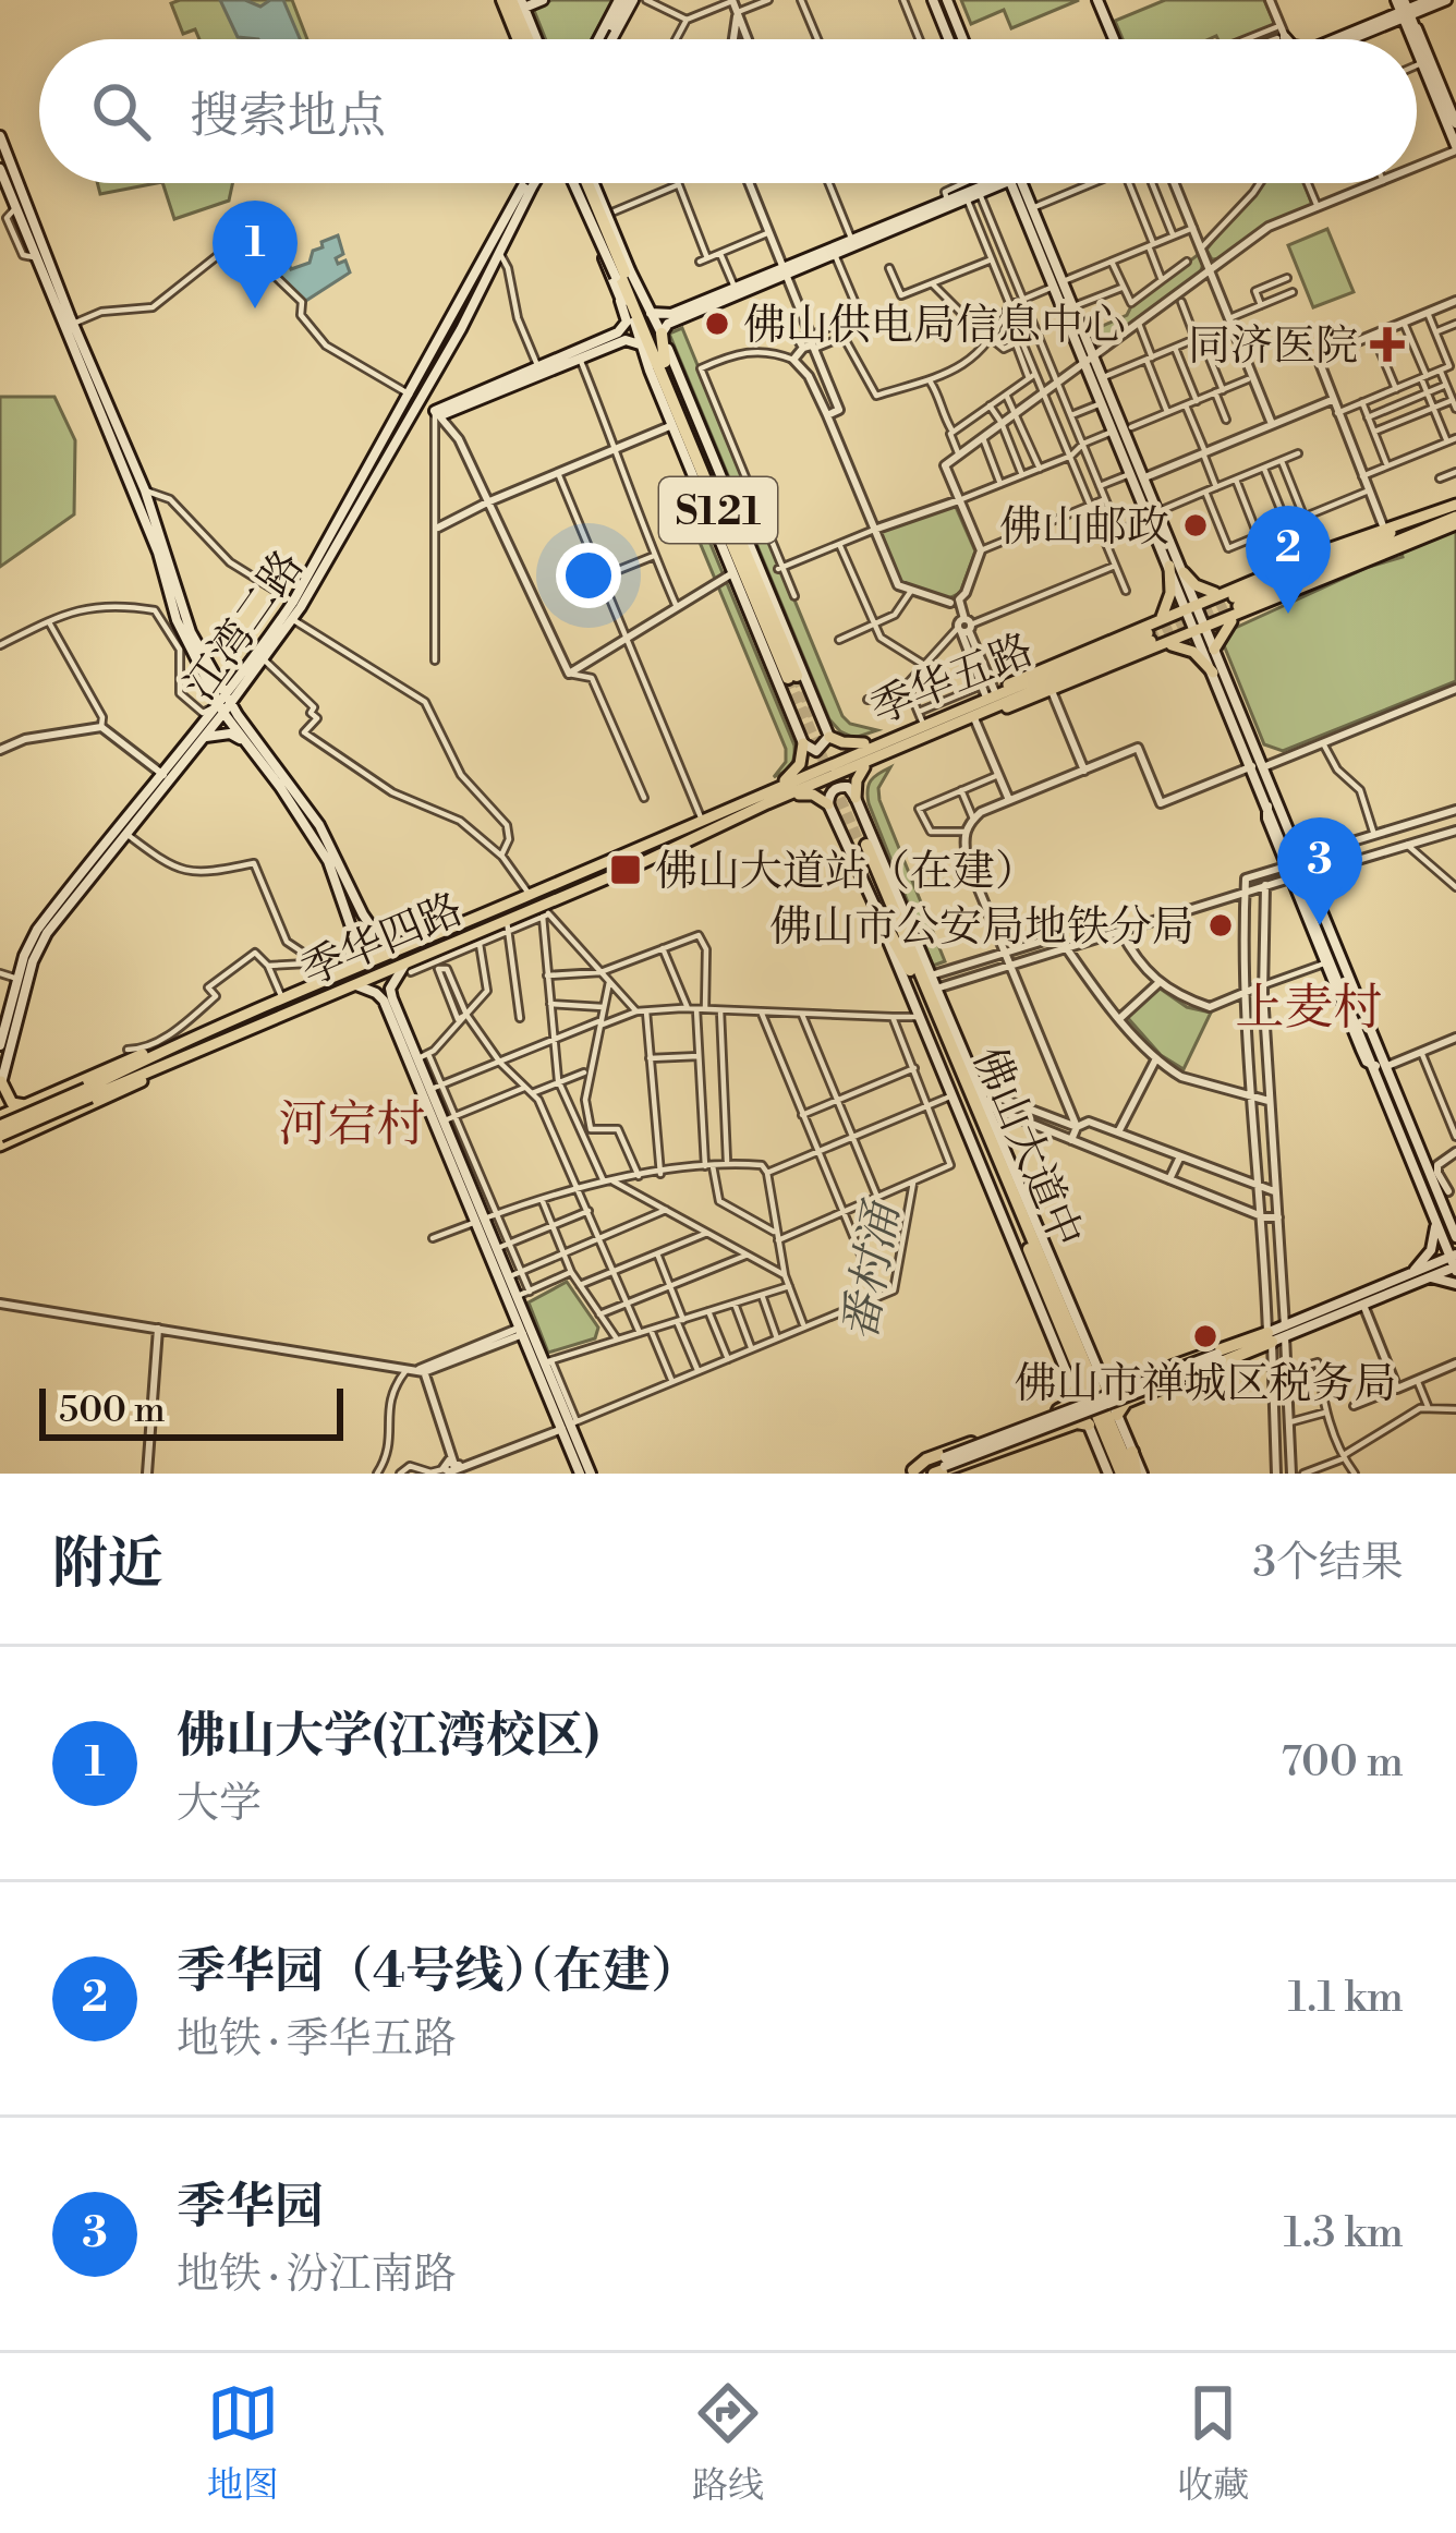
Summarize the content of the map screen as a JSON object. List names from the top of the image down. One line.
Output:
{"streets":{"highway":["S121","佛山大道中"],"main road":["江湾二路","季华五路","季华四路"]},"crossings":[["季华五路","季华四路"]],"districts":["上麦村","河宕村"],"water":["番村涌"],"places":{"other":["佛山供电局信息中心","佛山邮政","佛山市公安局地铁分局","佛山市禅城区税务局"],"health":["同济医院"],"transit":["佛山大道站（在建）"]},"scale_bar":"500 m","page":{"search":"搜索地点","pins":["1","2","3"],"scale":"500 m","heading":["附近","3个结果"],"list":[{"mark":"1","name":"佛山大学(江湾校区)","note":"大学","value":"700 m"},{"mark":"2","name":"季华园（4号线）（在建）","note":"地铁 · 季华五路","value":"1.1 km"},{"mark":"3","name":"季华园","note":"地铁 · 汾江南路","value":"1.3 km"}],"nav":["地图","路线","收藏"]}}
